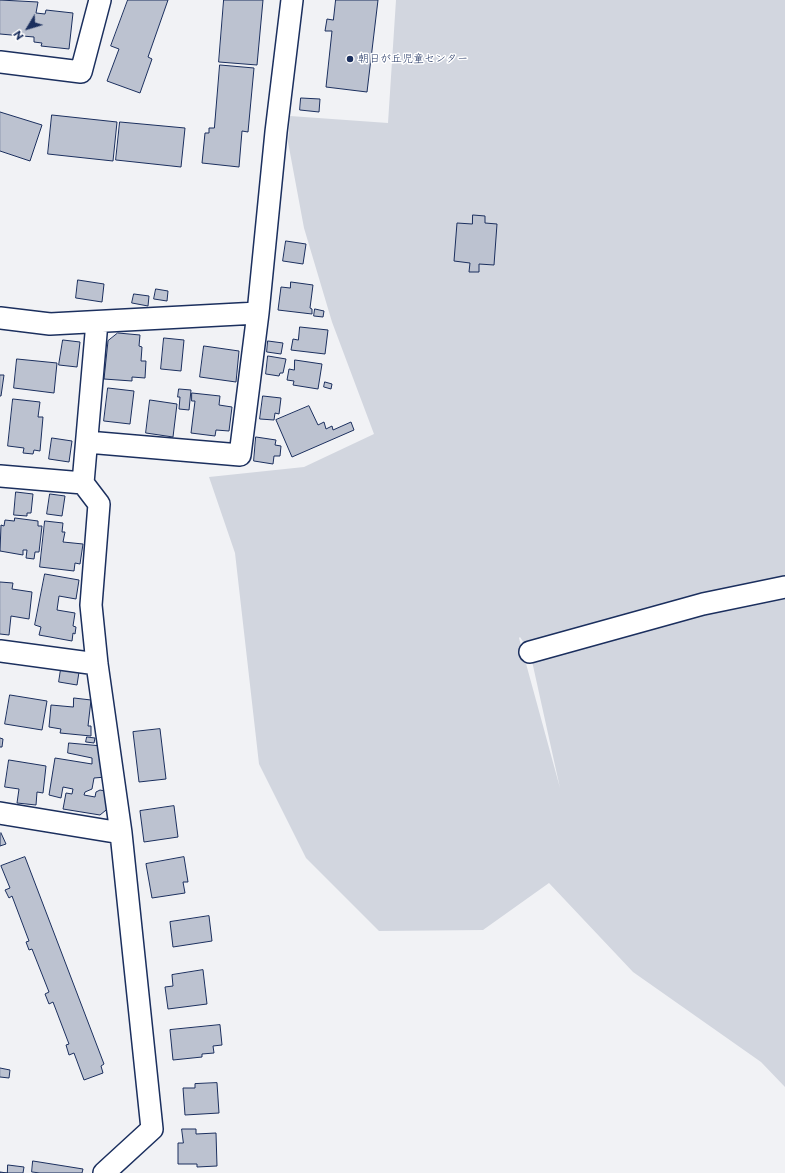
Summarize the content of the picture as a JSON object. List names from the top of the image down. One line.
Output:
{"places":["朝日が丘児童センター"],"north":"bottom left"}
